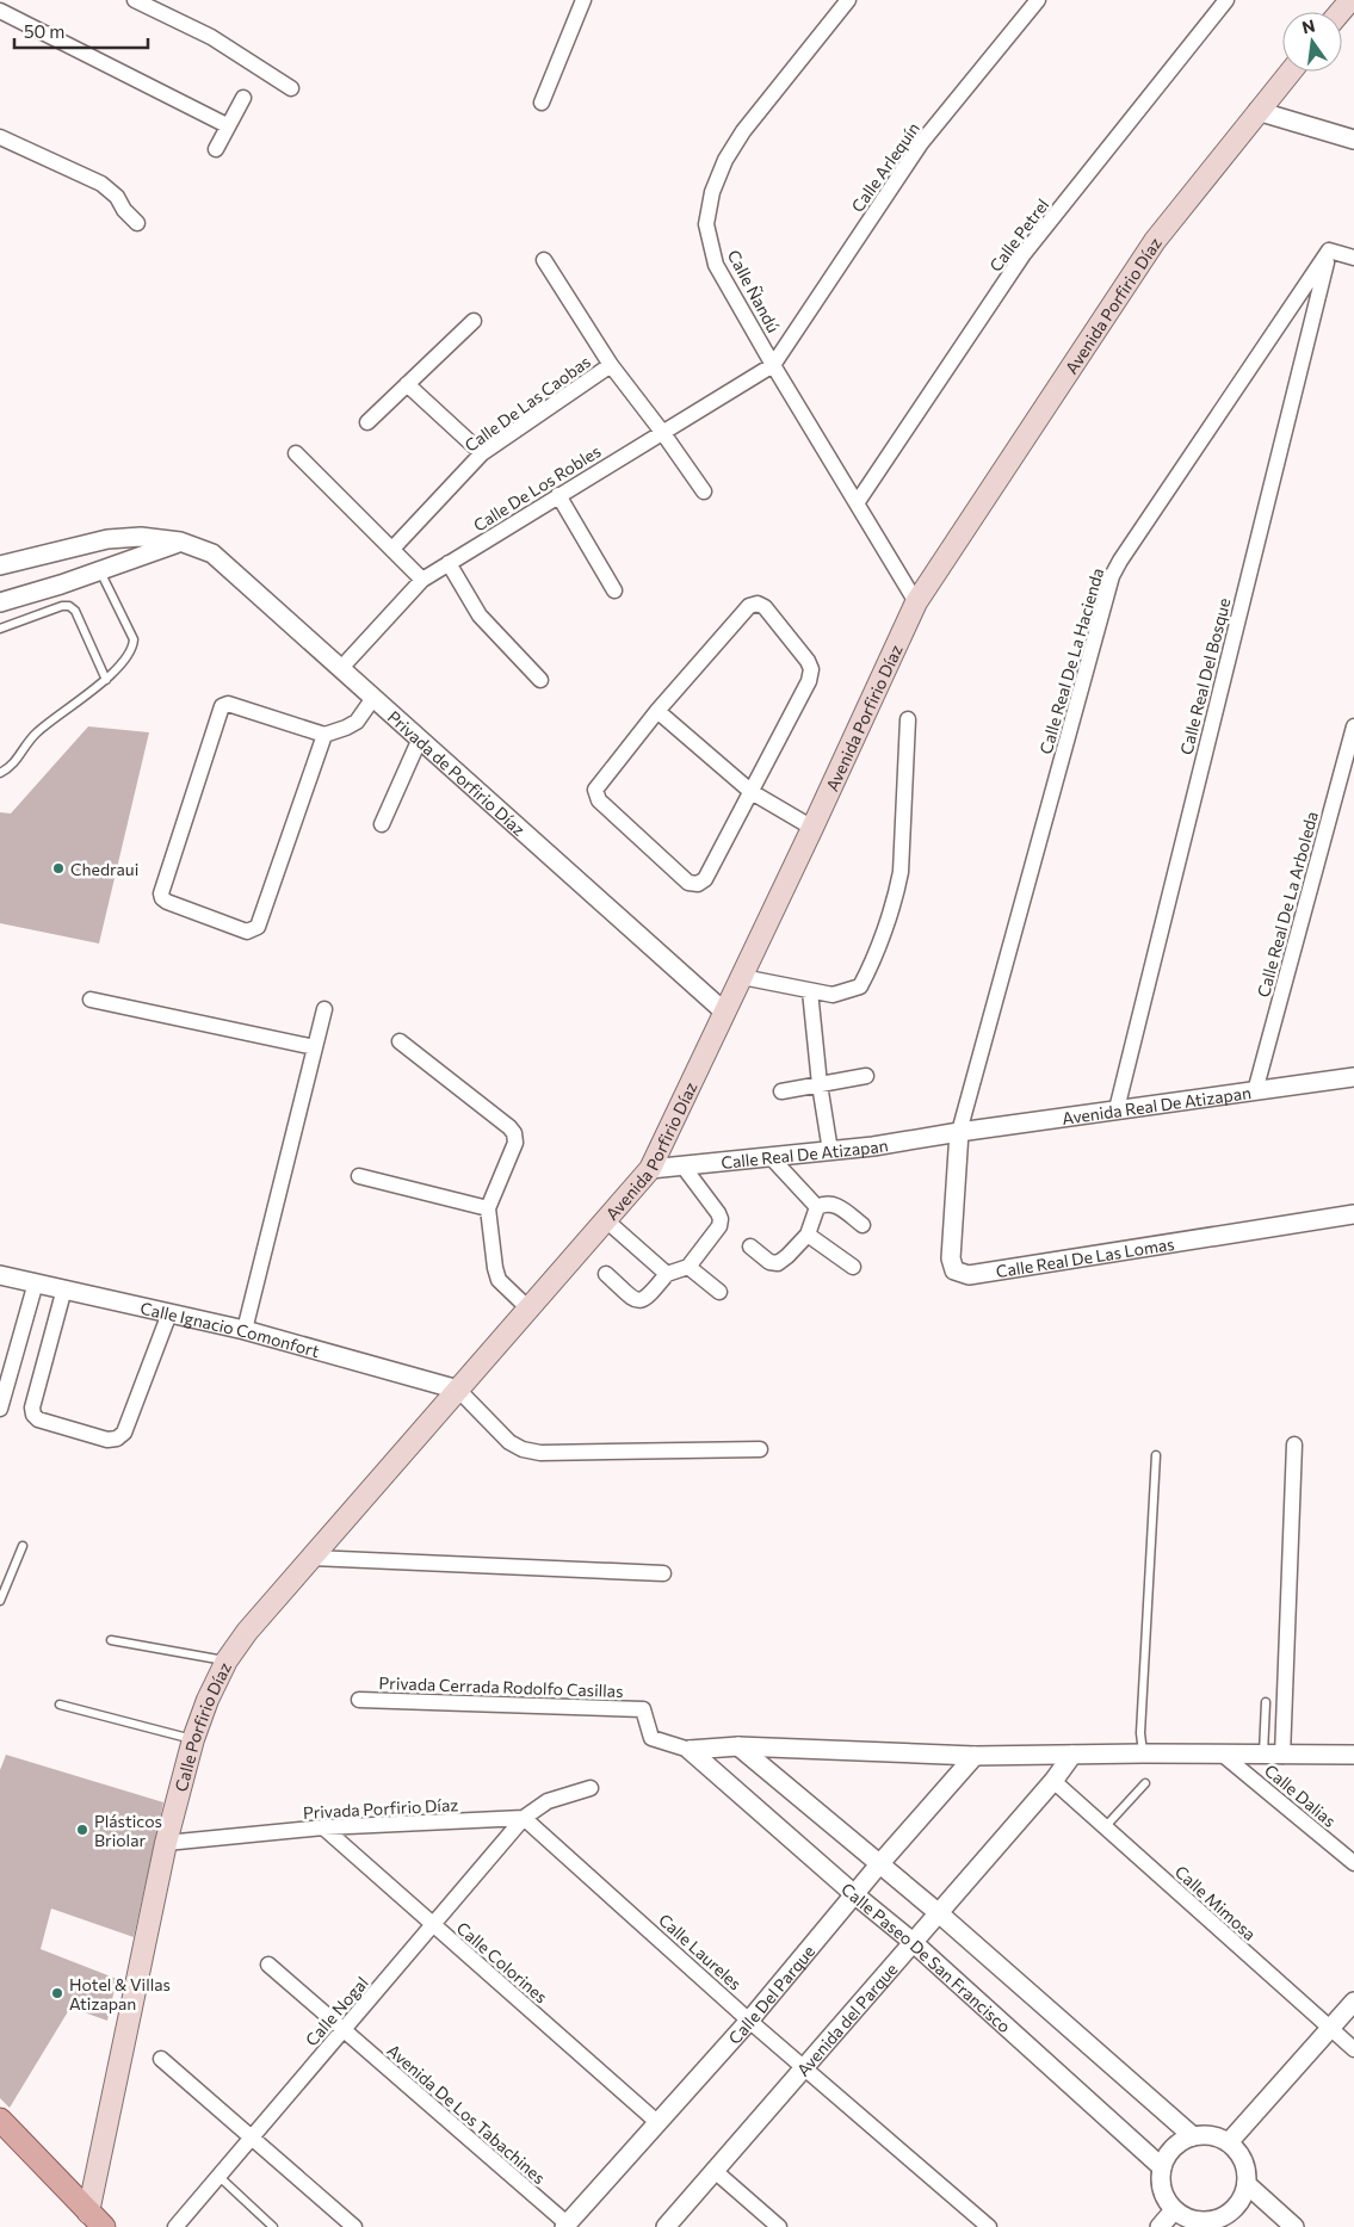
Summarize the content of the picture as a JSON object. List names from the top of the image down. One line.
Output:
{"streets":{"main road":["Avenida Porfirio Díaz","Calle Porfirio Díaz"],"street":["Calle Arlequín","Calle Petrel","Calle Ñandú","Calle De Las Caobas","Calle De Los Robles","Calle Real De La Hacienda","Calle Real Del Bosque","Privada de Porfirio Díaz","Calle Real De La Arboleda","Avenida Real De Atizapan","Calle Real De Atizapan","Calle Real De Las Lomas","Calle Ignacio Comonfort","Privada Cerrada Rodolfo Casillas","Calle Dalias","Privada Porfirio Díaz","Calle Mimosa","Calle Laureles","Calle Paseo De San Francisco","Calle Colorines","Calle Del Parque","Calle Nogal","Avenida del Parque","Avenida De Los Tabachines"]},"crossings":[["Calle Arlequín","Calle Ñandú"],["Calle Arlequín","Calle De Los Robles"],["Calle Petrel","Calle Ñandú"],["Calle Ñandú","Avenida Porfirio Díaz"],["Calle Ñandú","Calle De Los Robles"],["Avenida Porfirio Díaz","Privada de Porfirio Díaz"],["Avenida Porfirio Díaz","Calle Real De Atizapan"],["Avenida Porfirio Díaz","Calle Ignacio Comonfort"],["Avenida Porfirio Díaz","Calle Porfirio Díaz"],["Calle De Los Robles","Privada de Porfirio Díaz"],["Calle Real De La Hacienda","Calle Real Del Bosque"],["Calle Real De La Hacienda","Avenida Real De Atizapan"],["Calle Real De La Hacienda","Calle Real De Atizapan"],["Calle Real De La Hacienda","Calle Real De Las Lomas"],["Calle Real Del Bosque","Avenida Real De Atizapan"],["Calle Real De La Arboleda","Avenida Real De Atizapan"],["Avenida Real De Atizapan","Calle Real De Atizapan"],["Avenida Real De Atizapan","Calle Real De Las Lomas"],["Calle Real De Atizapan","Calle Real De Las Lomas"],["Calle Ignacio Comonfort","Calle Porfirio Díaz"],["Privada Cerrada Rodolfo Casillas","Calle Paseo De San Francisco"],["Calle Porfirio Díaz","Privada Porfirio Díaz"],["Privada Porfirio Díaz","Calle Laureles"],["Privada Porfirio Díaz","Calle Colorines"],["Privada Porfirio Díaz","Calle Nogal"],["Calle Mimosa","Avenida del Parque"],["Calle Laureles","Calle Del Parque"],["Calle Laureles","Calle Nogal"],["Calle Laureles","Avenida del Parque"],["Calle Paseo De San Francisco","Calle Del Parque"],["Calle Paseo De San Francisco","Avenida del Parque"],["Calle Colorines","Calle Del Parque"],["Calle Colorines","Calle Nogal"],["Calle Del Parque","Avenida De Los Tabachines"],["Calle Nogal","Avenida De Los Tabachines"]],"places":["Chedraui","Plásticos Briolar","Hotel & Villas Atizapan"],"scale_bar":"50 m","north":"top"}
